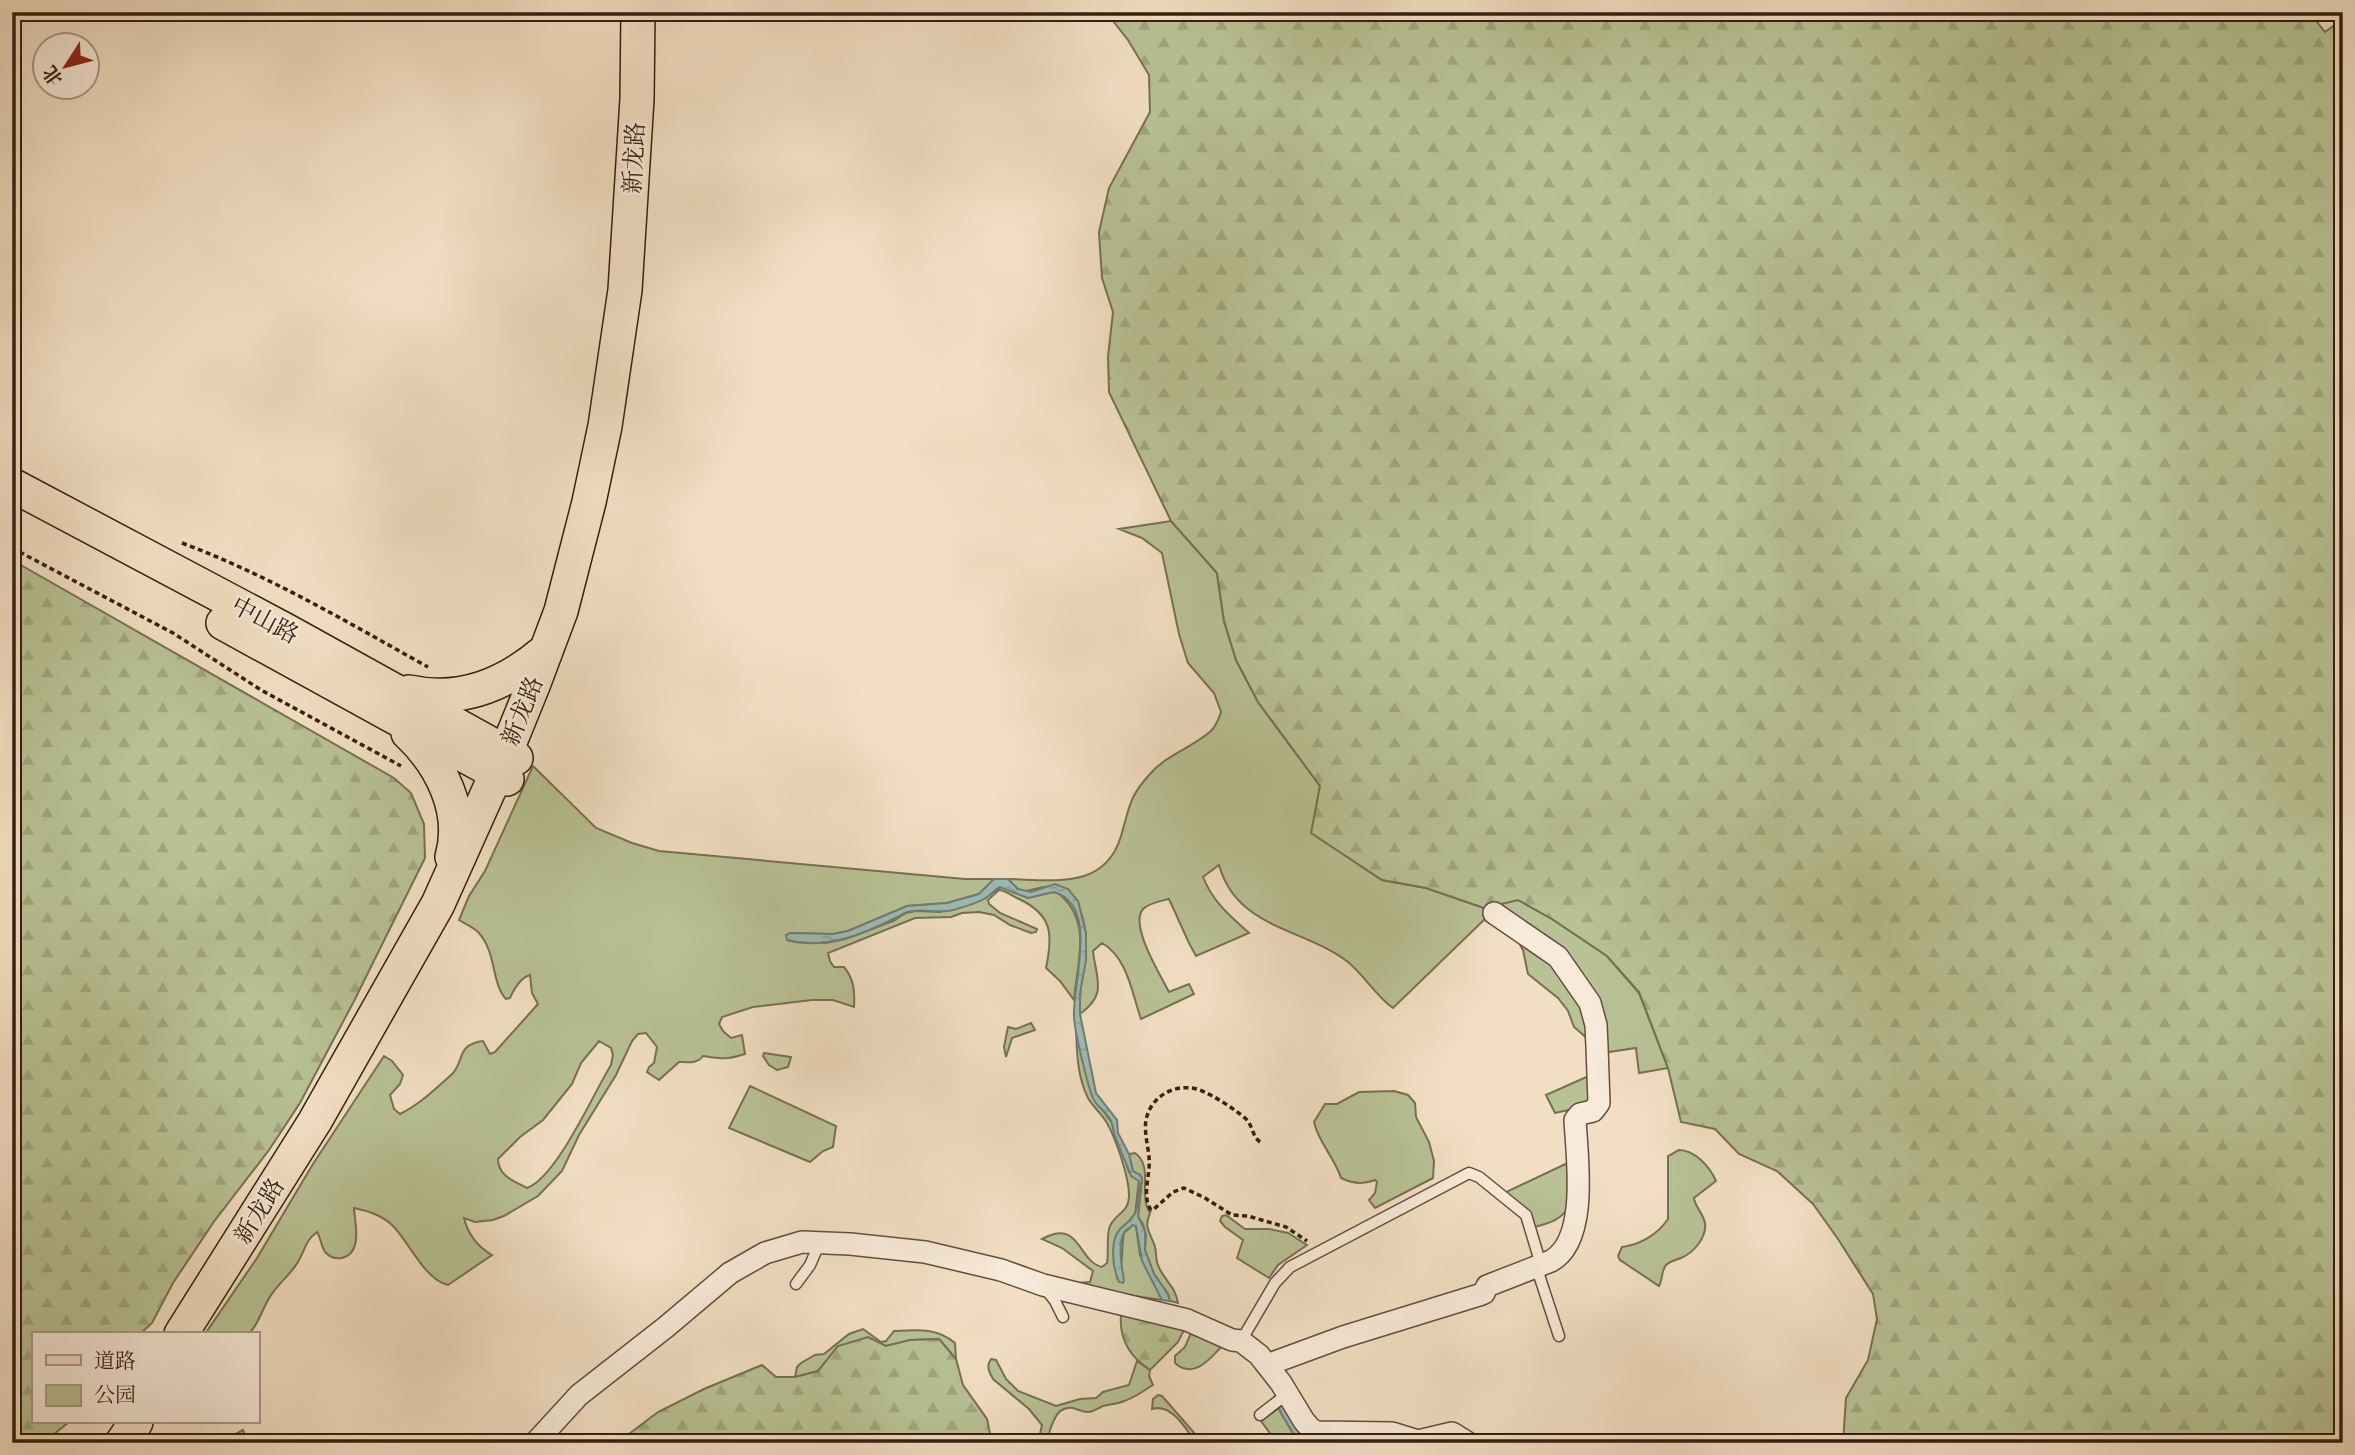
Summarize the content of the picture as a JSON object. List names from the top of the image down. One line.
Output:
{"streets":{"main road":["新龙路","中山路"]},"crossings":[["新龙路","中山路"]],"legend":["道路","公园"],"north":"bottom left"}
